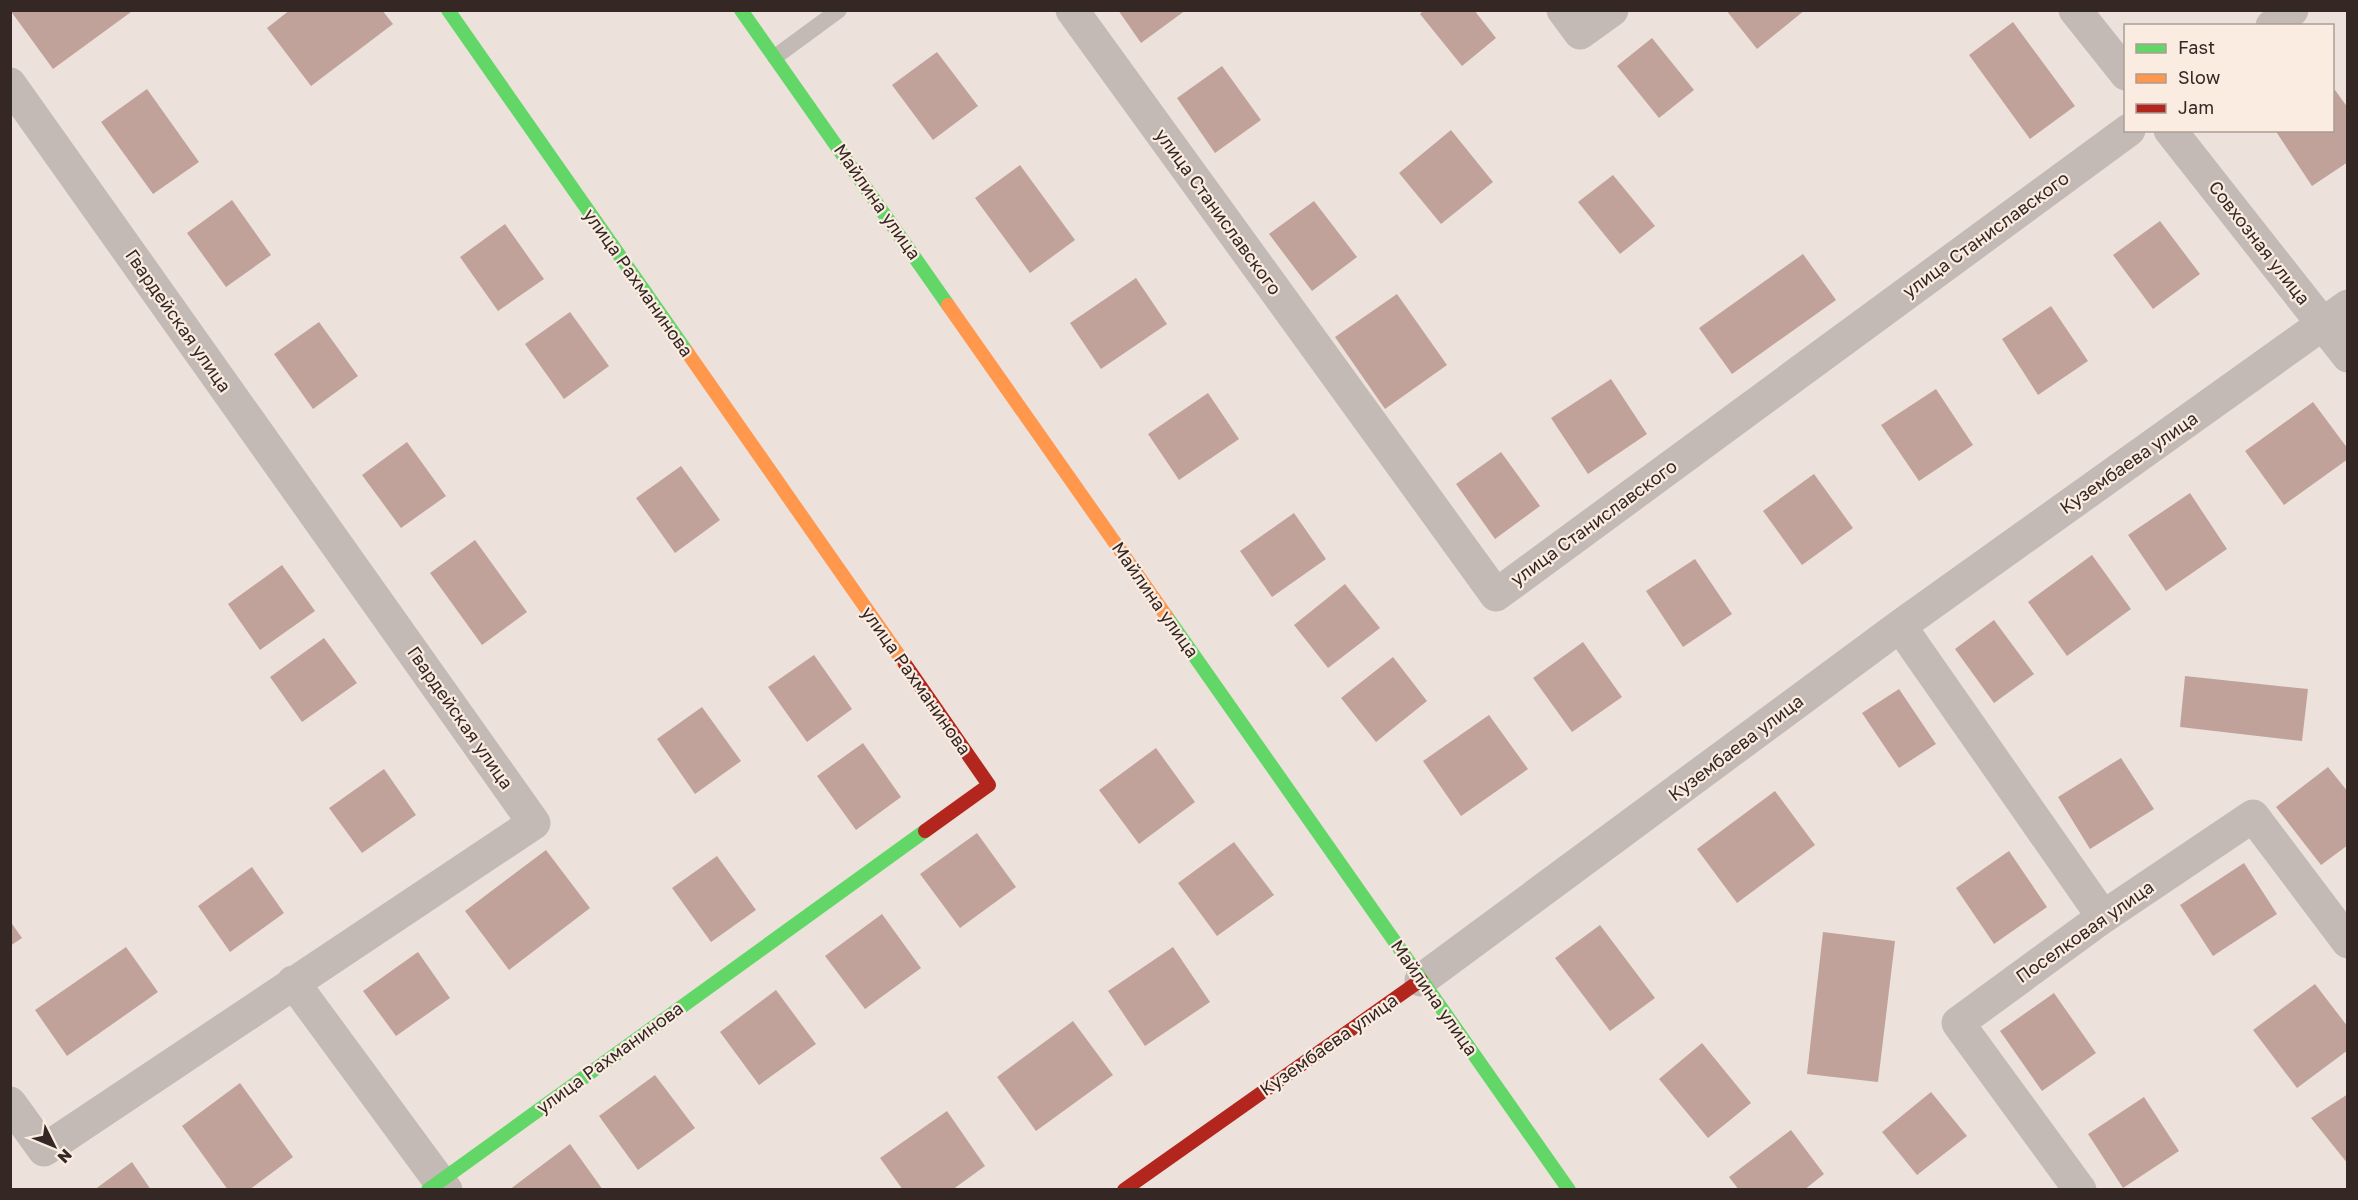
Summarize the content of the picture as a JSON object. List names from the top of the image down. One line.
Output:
{"streets":{"street":["Майлина улица","улица Станиславского","Совхозная улица","улица Рахманинова","Гвардейская улица","Кузембаева улица","Поселковая улица"]},"crossings":[["Майлина улица","Кузембаева улица"],["Совхозная улица","Кузембаева улица"]],"legend":["Fast","Slow","Jam"],"north":"bottom right"}
